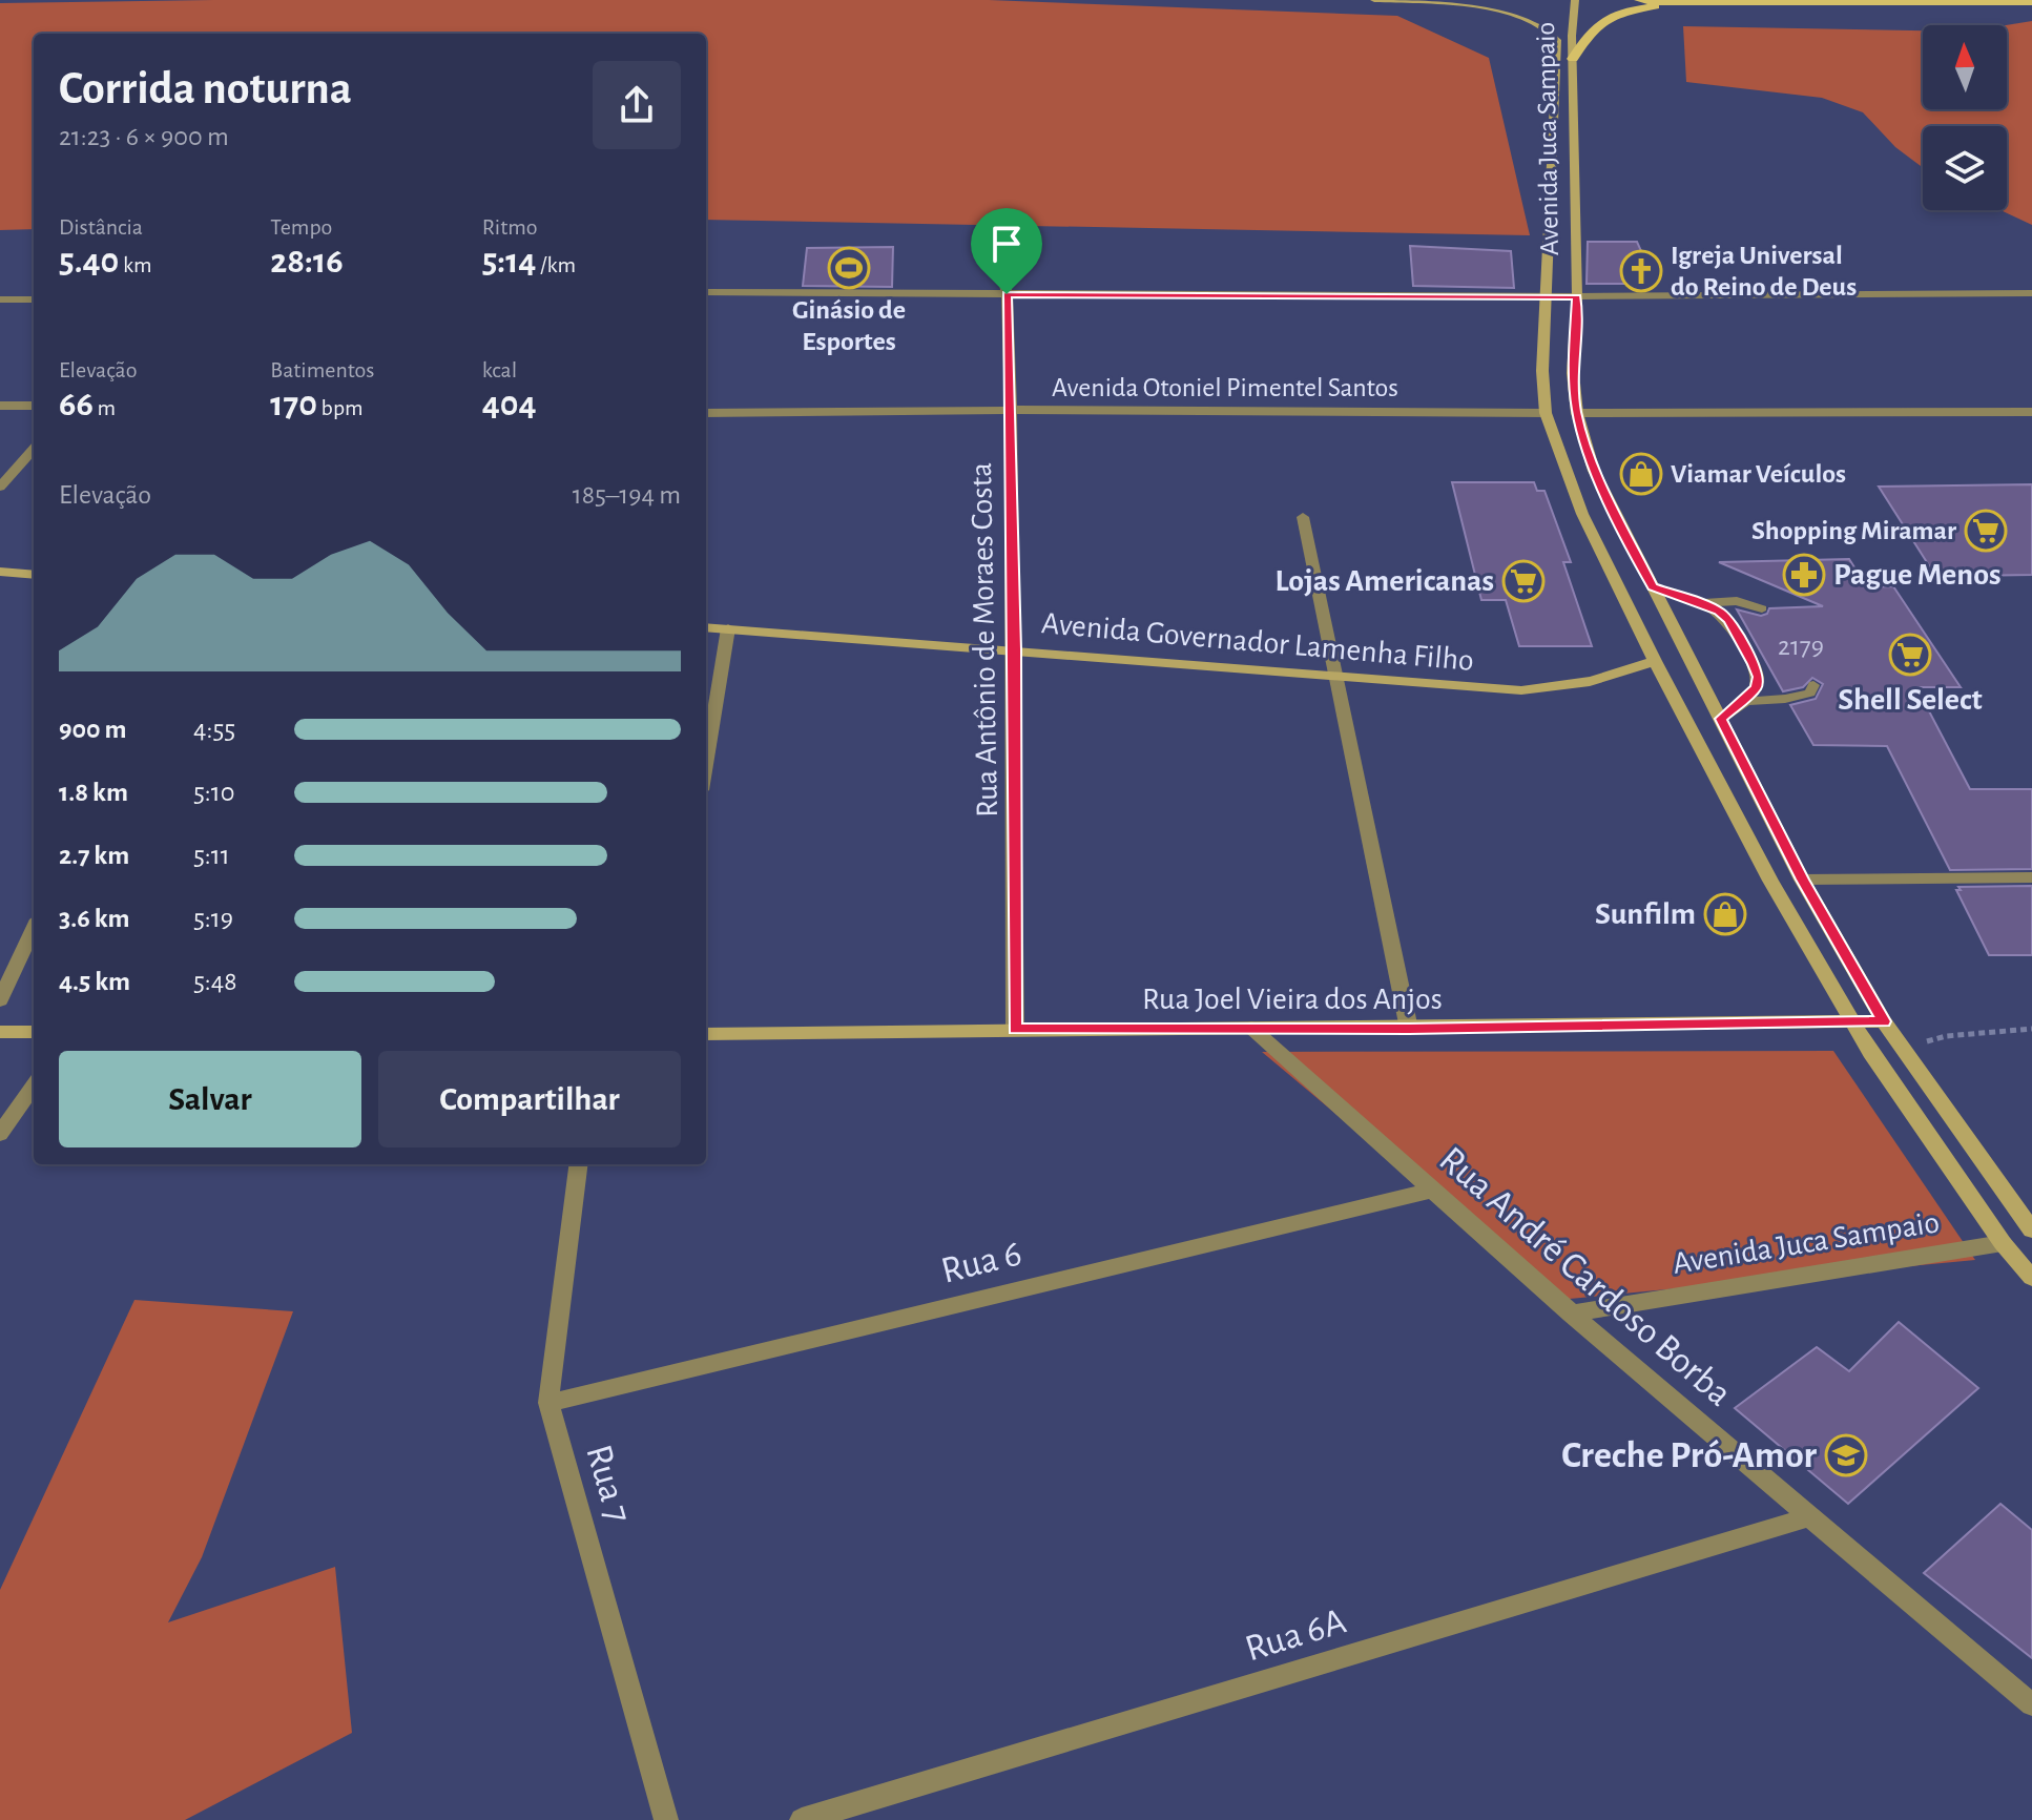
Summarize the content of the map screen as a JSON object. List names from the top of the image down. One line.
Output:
{"streets":{"main road":["Avenida Juca Sampaio","Avenida Governador Lamenha Filho","Rua Joel Vieira dos Anjos"],"street":["Avenida Otoniel Pimentel Santos","Rua Antônio de Moraes Costa","Rua 6","Rua André Cardoso Borba","Rua 7","Rua 6A"]},"crossings":[["Avenida Juca Sampaio","Avenida Otoniel Pimentel Santos"],["Avenida Juca Sampaio","Avenida Governador Lamenha Filho"],["Avenida Juca Sampaio","Rua Joel Vieira dos Anjos"],["Avenida Juca Sampaio","Rua André Cardoso Borba"],["Avenida Otoniel Pimentel Santos","Rua Antônio de Moraes Costa"],["Rua Antônio de Moraes Costa","Avenida Governador Lamenha Filho"],["Rua Antônio de Moraes Costa","Rua Joel Vieira dos Anjos"],["Rua Joel Vieira dos Anjos","Rua André Cardoso Borba"],["Rua 6","Rua André Cardoso Borba"],["Rua 6","Rua 7"],["Rua André Cardoso Borba","Rua 6A"]],"places":{"sports":["Ginásio de Esportes"],"church":["Igreja Universal do Reino de Deus"],"shop":["Viamar Veículos","Sunfilm"],"supermarket":["Shopping Miramar","Lojas Americanas","Shell Select"],"pharmacy":["Pague Menos"],"school or university":["Creche Pró-Amor"]},"house_numbers":["2179"],"north":"top","page":{"heading":["Corrida noturna","21:23 · 6 × 900 m"],"stats":[["Distância","5.40 km"],["Tempo","28:16"],["Ritmo","5:14 /km"],["Elevação","66 m"],["Batimentos","170 bpm"],["kcal","404"]],"chart":["Elevação","185–194 m"],"list":[{"name":"900 m","note":"4:55"},{"name":"1.8 km","note":"5:10"},{"name":"2.7 km","note":"5:11"},{"name":"3.6 km","note":"5:19"},{"name":"4.5 km","note":"5:48"}],"buttons":["Salvar","Compartilhar"]}}
